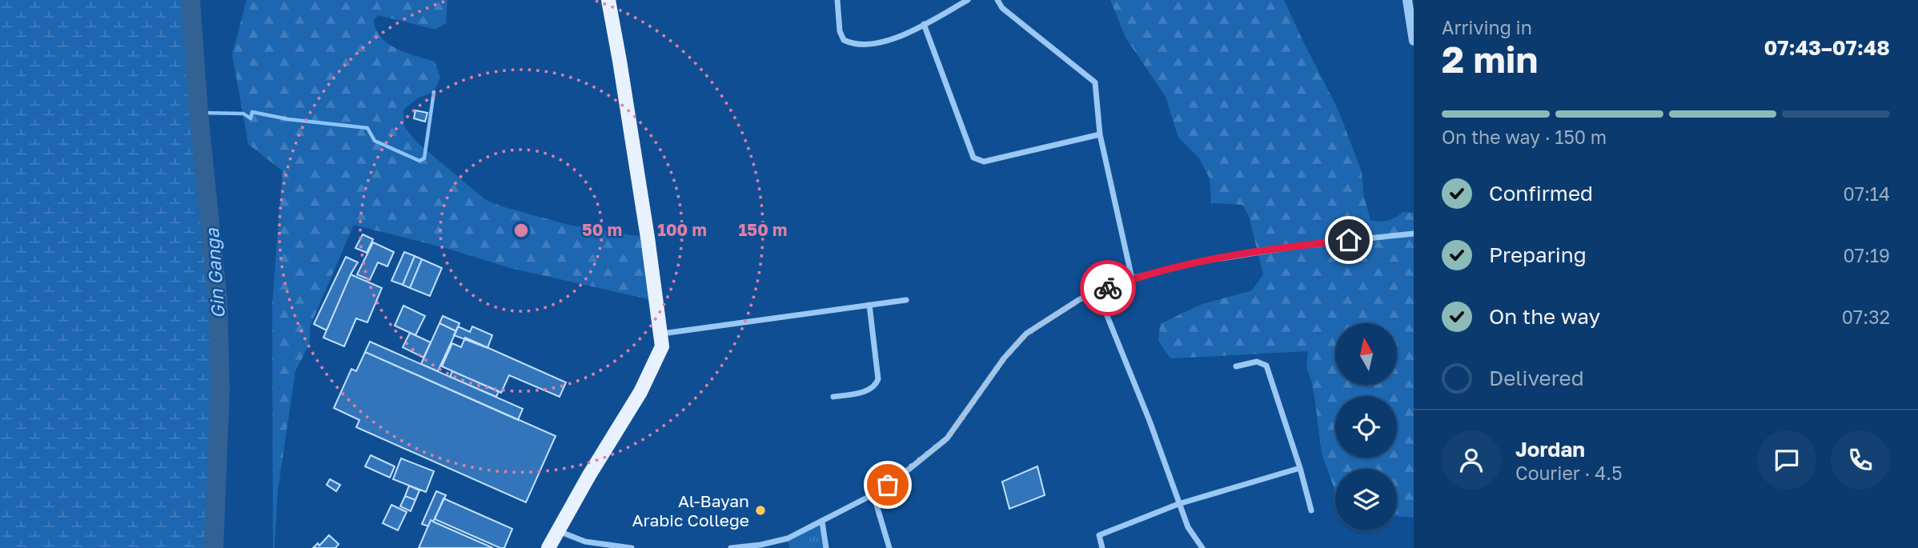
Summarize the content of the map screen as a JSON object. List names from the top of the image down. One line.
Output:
{"water":["Gin Ganga"],"places":["Al-Bayan Arabic College"],"north":"top","page":{"heading":["2 min","Arriving in","07:43–07:48"],"panel":["Jordan","Courier · 4.5"],"bar":"On the way · 150 m","list":[["Confirmed","07:14"],["Preparing","07:19"],["On the way","07:32"],"Delivered"]},"rings":["50 m","100 m","150 m"]}
